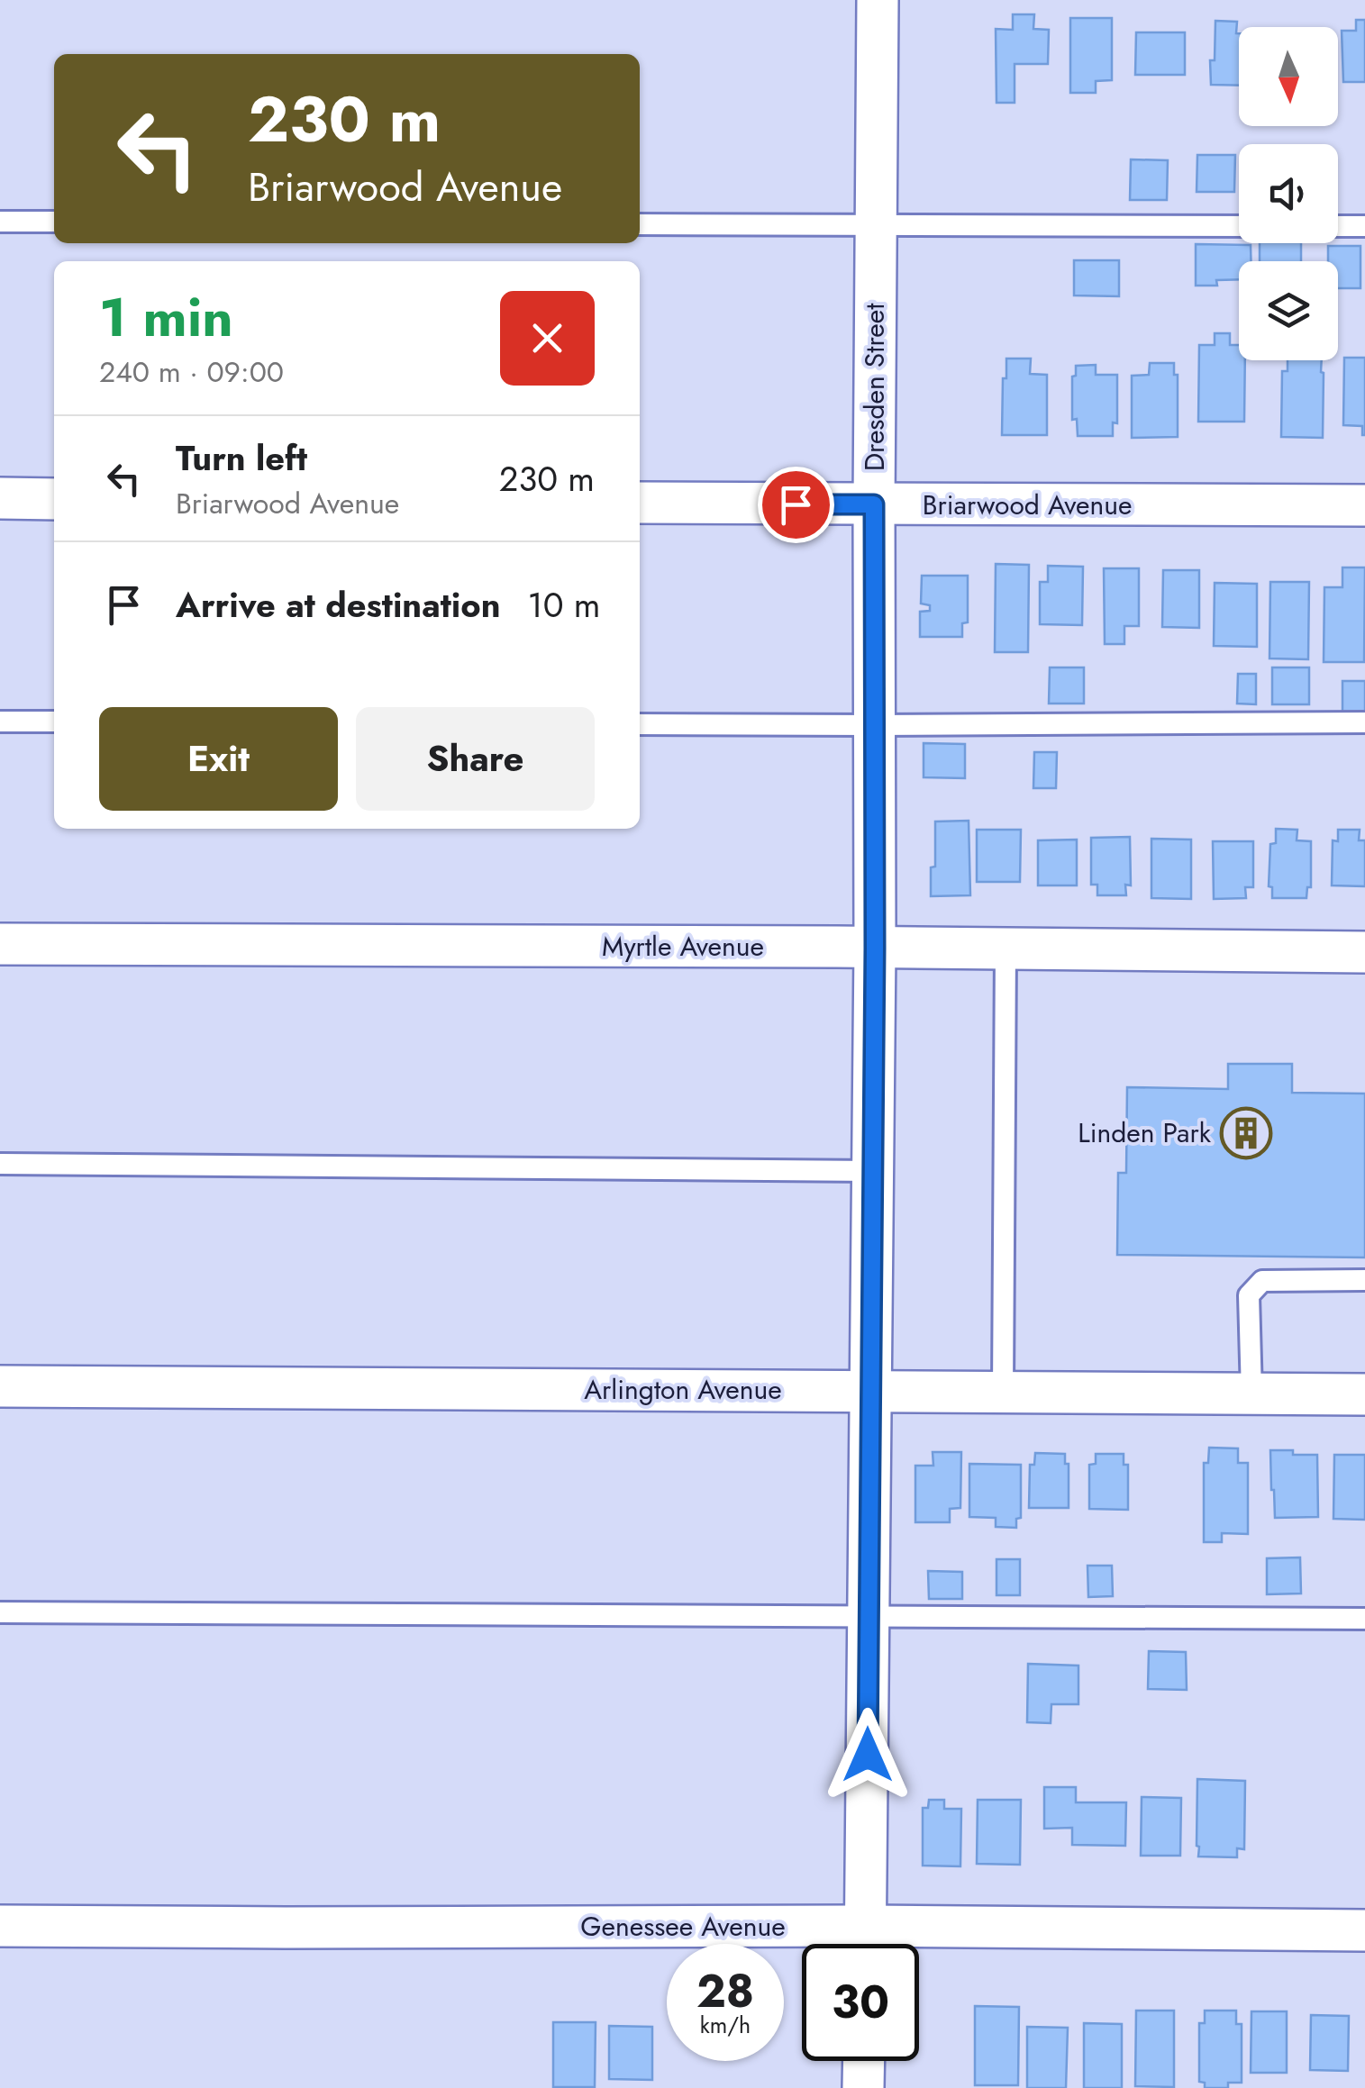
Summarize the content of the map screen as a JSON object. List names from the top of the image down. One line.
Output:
{"streets":{"street":["Dresden Street","Briarwood Avenue","Myrtle Avenue","Arlington Avenue","Genessee Avenue"]},"crossings":[["Dresden Street","Briarwood Avenue"],["Dresden Street","Myrtle Avenue"],["Dresden Street","Arlington Avenue"]],"places":{"building":["Linden Park"]},"north":"bottom","page":{"turn":["230 m","Briarwood Avenue"],"heading":["1 min","240 m · 09:00"],"list":[{"name":"Turn left","note":"Briarwood Avenue","value":"230 m"},{"name":"Arrive at destination","value":"10 m"}],"buttons":["Exit","Share"],"speed":"28 km/h","limit":"30"}}
